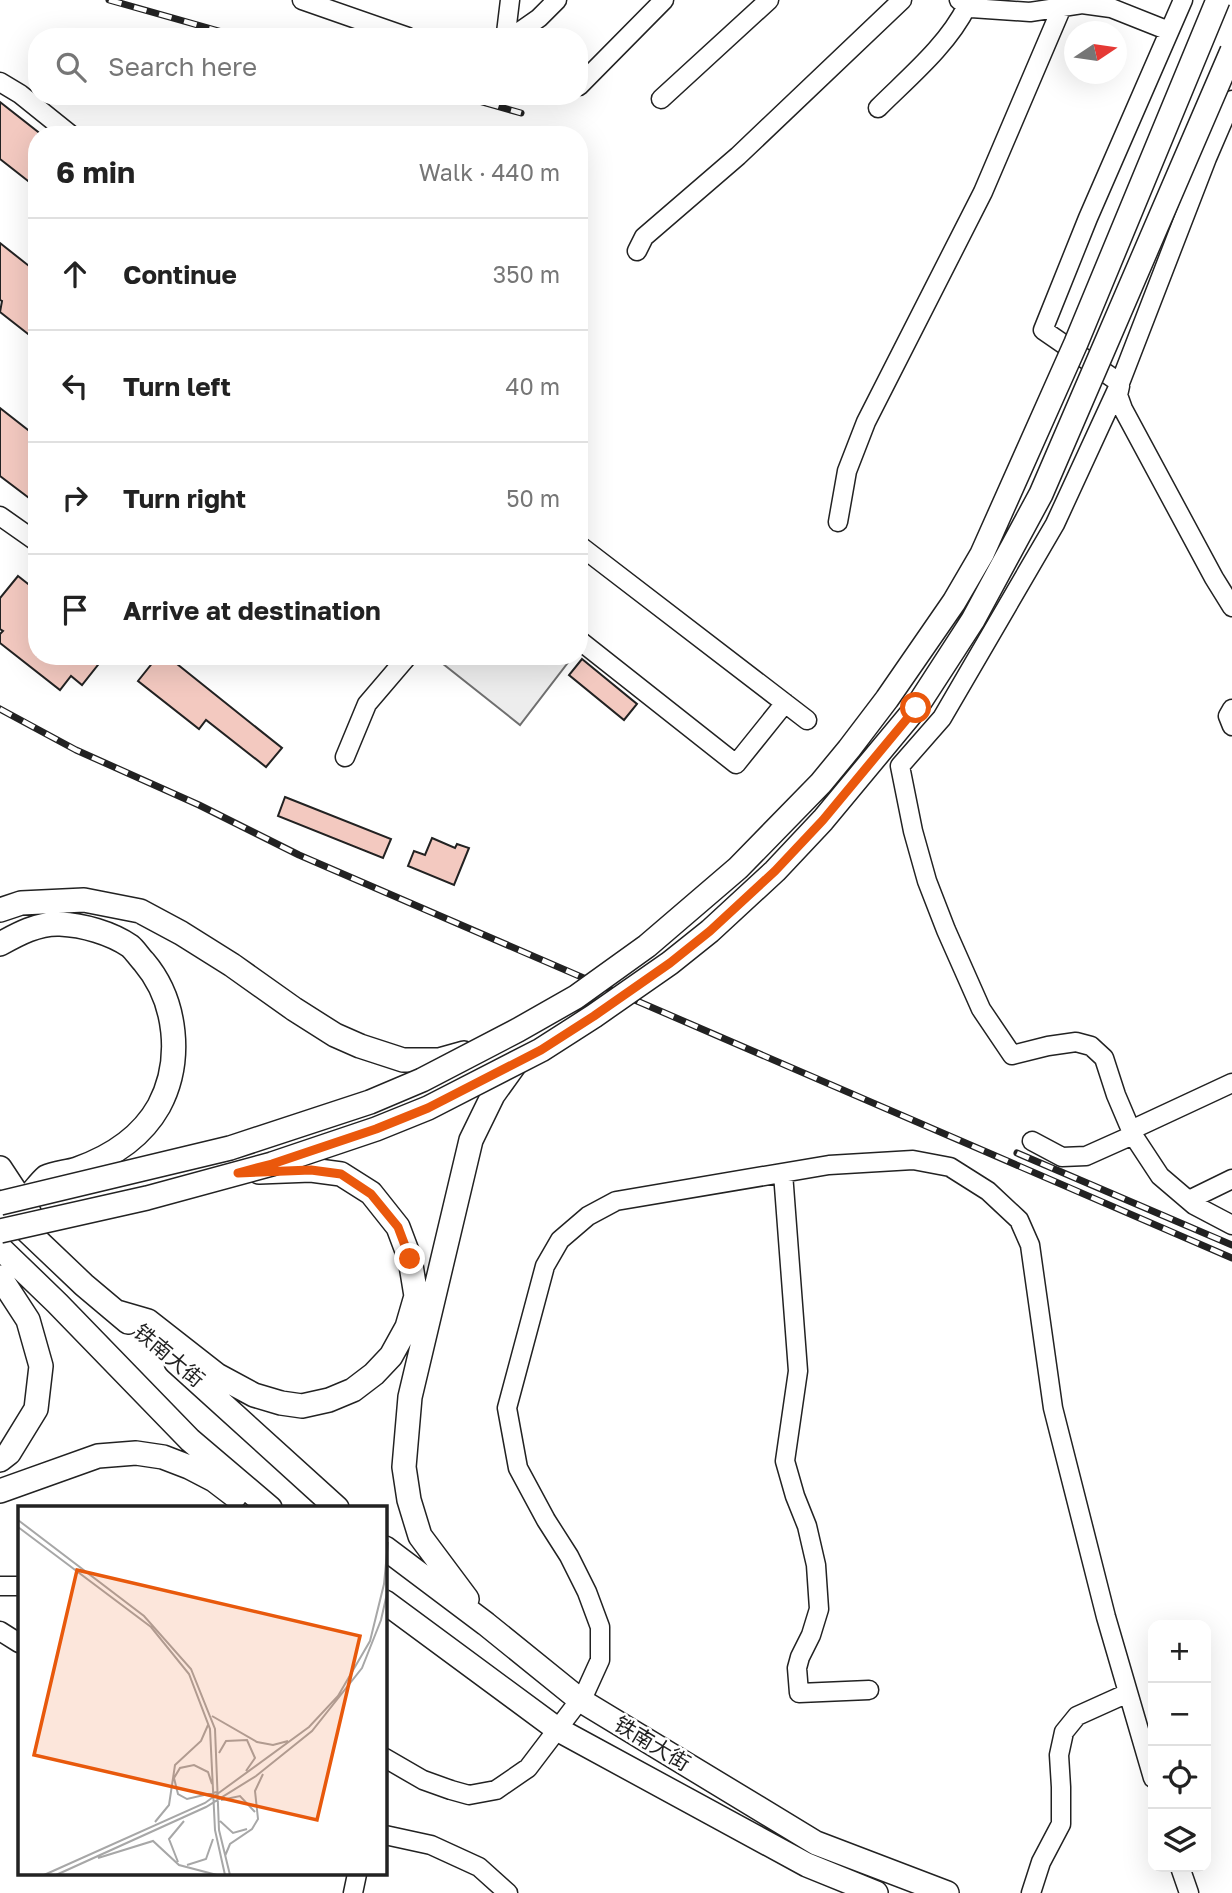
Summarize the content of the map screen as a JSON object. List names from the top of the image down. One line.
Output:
{"streets":{"main road":["铁南大街"]},"north":"right","page":{"search":"Search here","heading":["6 min","Walk · 440 m"],"list":[["Continue","350 m"],["Turn left","40 m"],["Turn right","50 m"],"Arrive at destination"],"map_buttons":["+","−"]}}
